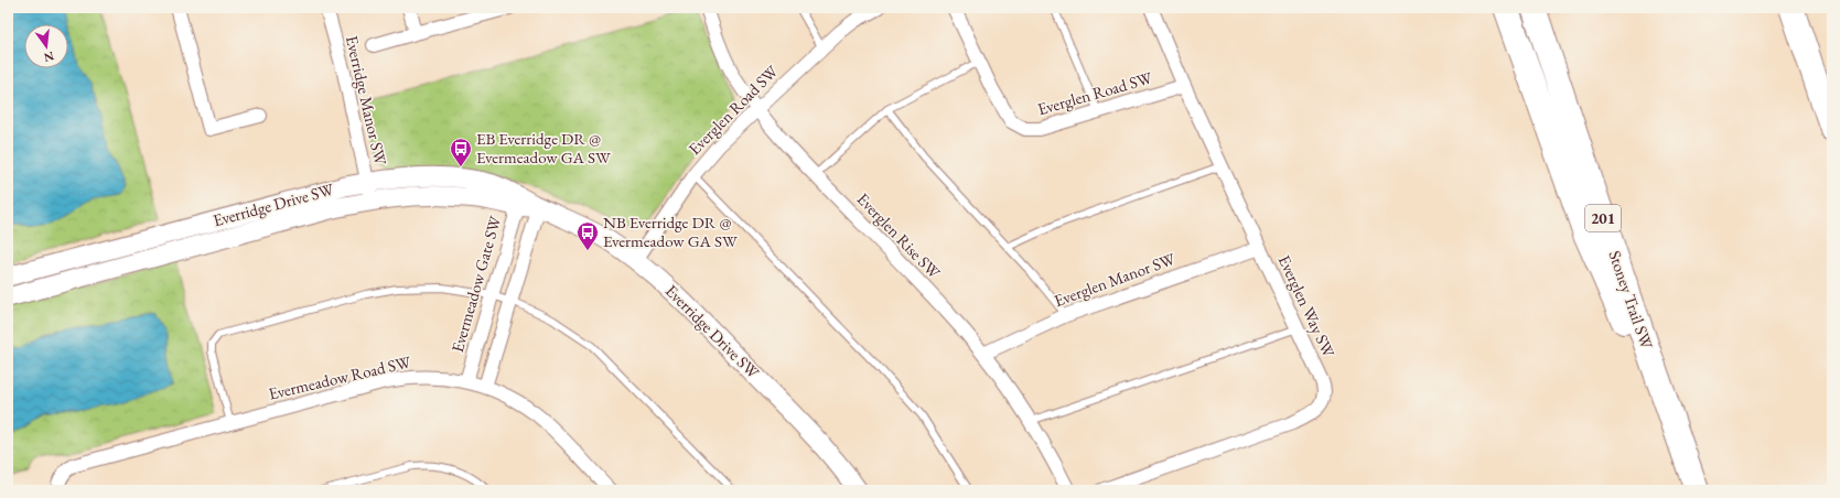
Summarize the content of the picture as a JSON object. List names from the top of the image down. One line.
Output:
{"streets":{"highway":["201","Stoney Trail SW"],"street":["Everglen Road SW","Everridge Manor SW","Everridge Drive SW","Everglen Rise SW","Everglen Manor SW","Evermeadow Gate SW","Everglen Way SW","Evermeadow Road SW"]},"crossings":[["Everglen Road SW","Everridge Drive SW"],["Everglen Road SW","Everglen Rise SW"],["Everglen Road SW","Everglen Way SW"],["Everridge Manor SW","Everridge Drive SW"],["Everridge Drive SW","Evermeadow Gate SW"],["Everglen Rise SW","Everglen Manor SW"],["Everglen Manor SW","Everglen Way SW"],["Evermeadow Gate SW","Evermeadow Road SW"]],"places":{"bus stop":["EB Everridge DR @ Evermeadow GA SW","NB Everridge DR @ Evermeadow GA SW"]},"north":"bottom"}
